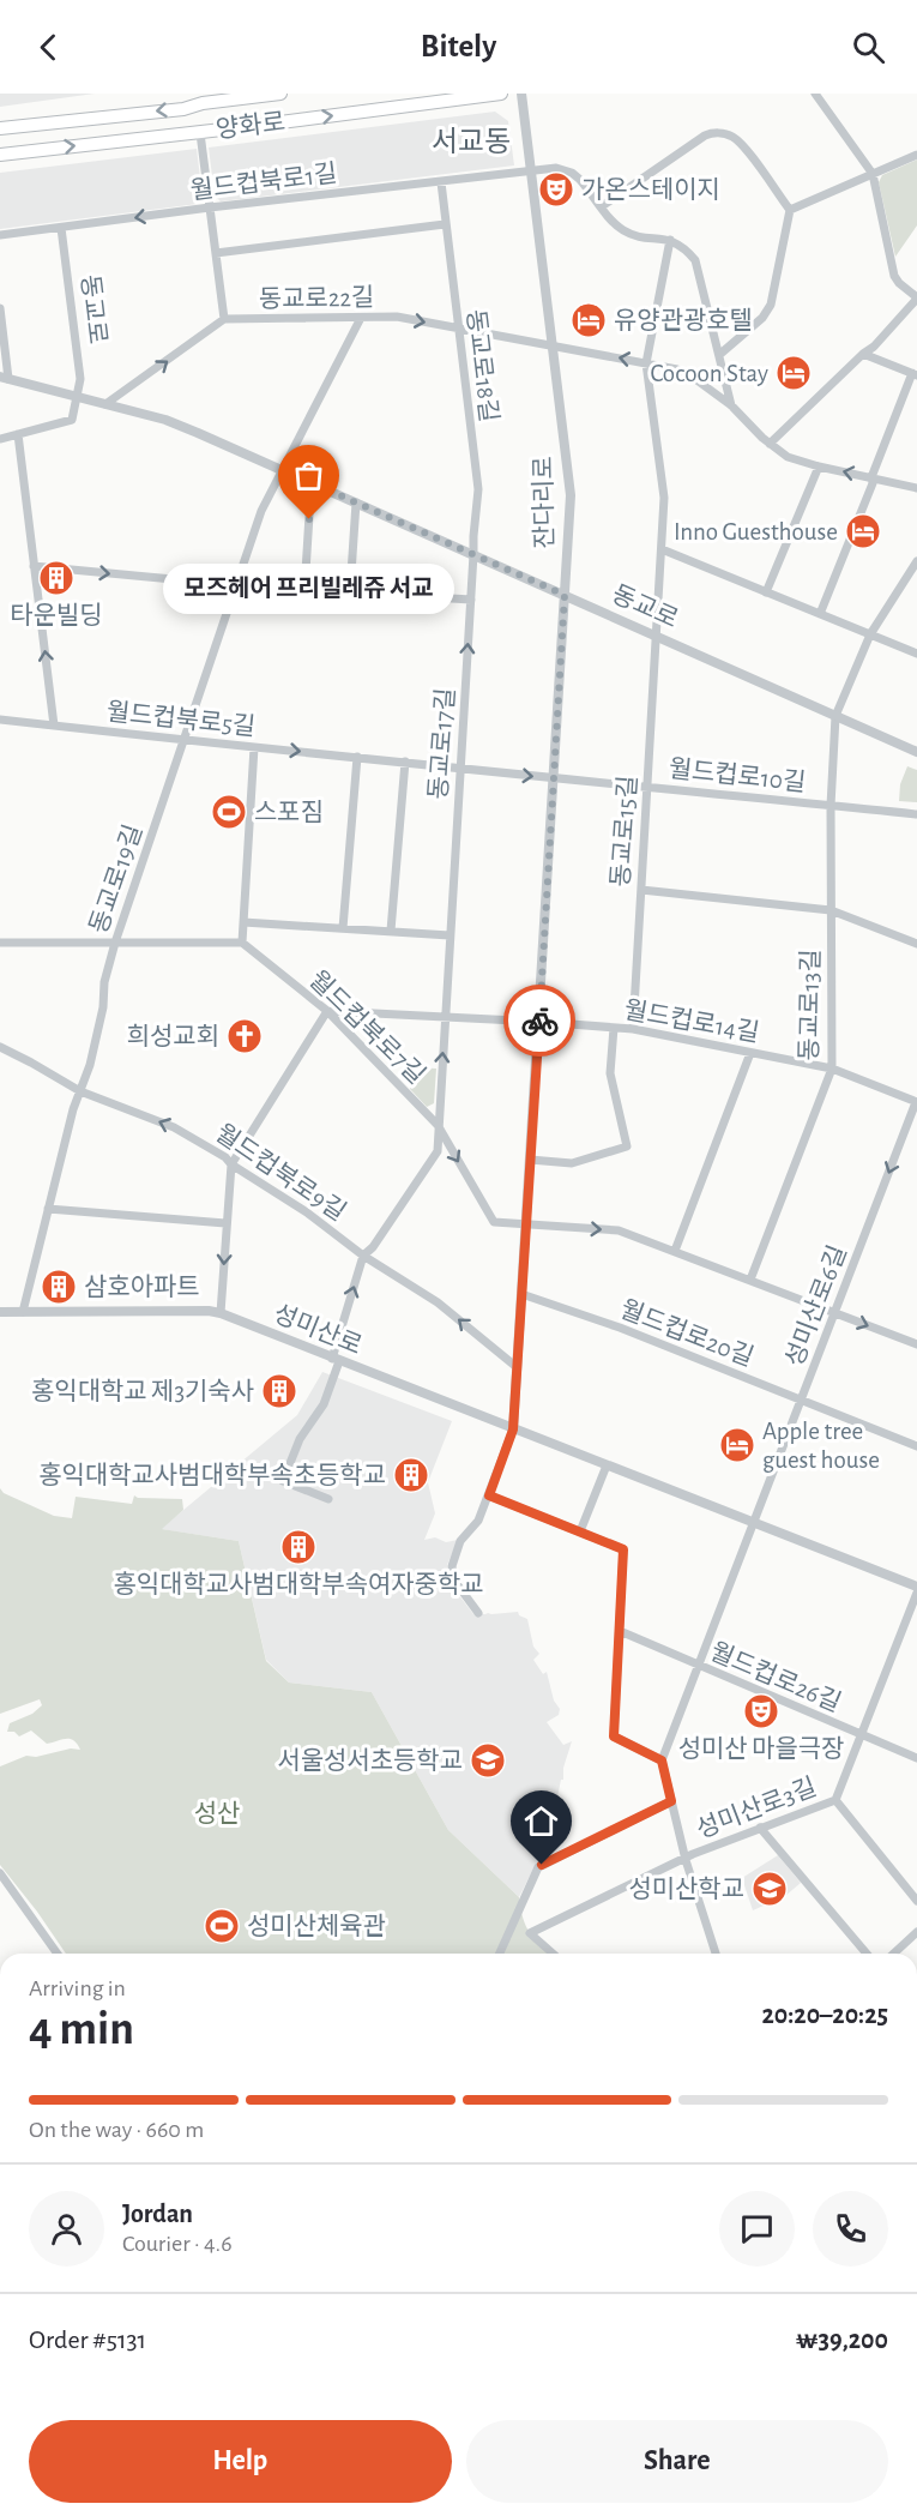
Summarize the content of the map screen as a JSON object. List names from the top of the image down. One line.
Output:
{"streets":{"main road":["양화로"],"street":["월드컵북로1길","동교로22길","동교로","동교로18길","잔다리로","월드컵북로5길","동교로17길","월드컵로10길","동교로15길","동교로19길","동교로13길","월드컵로14길","월드컵북로7길","월드컵북로9길","성미산로6길","성미산로","월드컵로20길","월드컵로26길","성미산로3길"]},"crossings":[["월드컵북로1길","동교로"],["월드컵북로1길","동교로18길"],["월드컵북로1길","잔다리로"],["월드컵북로1길","동교로15길"],["동교로22길","동교로"],["동교로22길","동교로18길"],["동교로22길","잔다리로"],["동교로22길","동교로15길"],["동교로","동교로18길"],["동교로","잔다리로"],["동교로","동교로17길"],["동교로","동교로15길"],["동교로","동교로19길"],["동교로","동교로13길"],["동교로18길","동교로17길"],["잔다리로","월드컵북로5길"],["잔다리로","월드컵로10길"],["잔다리로","월드컵로14길"],["잔다리로","월드컵북로7길"],["잔다리로","월드컵북로9길"],["잔다리로","성미산로"],["잔다리로","월드컵로20길"],["월드컵북로5길","동교로17길"],["월드컵북로5길","월드컵로10길"],["월드컵북로5길","동교로19길"],["동교로17길","월드컵로14길"],["동교로17길","월드컵북로7길"],["동교로17길","월드컵북로9길"],["동교로17길","성미산로"],["월드컵로10길","동교로15길"],["월드컵로10길","동교로13길"],["동교로15길","월드컵로14길"],["동교로19길","월드컵북로9길"],["동교로19길","성미산로"],["동교로13길","월드컵로14길"],["월드컵로14길","월드컵북로7길"],["월드컵로14길","성미산로6길"],["성미산로6길","성미산로"],["성미산로6길","월드컵로20길"],["성미산로6길","월드컵로26길"],["월드컵로26길","성미산로3길"]],"one_way":["월드컵북로5길","동교로17길","월드컵북로9길"],"districts":["서교동"],"parks":["성산"],"places":{"theatre":["가온스테이지","성미산 마을극장"],"hotel":["유양관광호텔","Cocoon Stay","Inno Guesthouse","Apple tree guest house"],"other":["모즈헤어 프리빌레쥬 서교"],"building":["타운빌딩","삼호아파트","홍익대학교 제3기숙사","홍익대학교사범대학부속초등학교","홍익대학교사범대학부속여자중학교"],"sports":["스포짐","성미산체육관"],"church":["희성교회"],"school or university":["서울성서초등학교","성미산학교"]},"page":{"header":"Bitely","bubble":"모즈헤어 프리빌레쥬 서교","heading":["4 min","Arriving in","20:20–20:25"],"panel":["Jordan","Courier · 4.6","Order #5131","₩39,200"],"bar":"On the way · 660 m","buttons":["Help","Share"]}}
